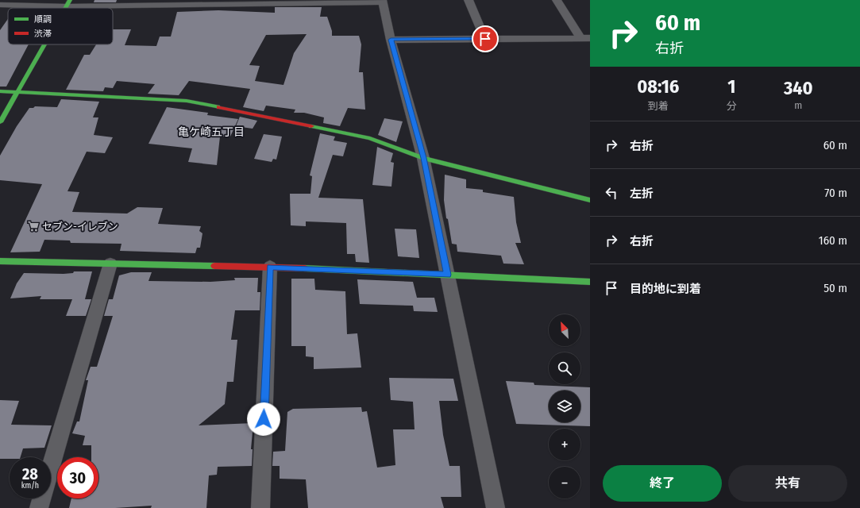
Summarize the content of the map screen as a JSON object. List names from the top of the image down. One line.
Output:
{"districts":["亀ケ崎五丁目"],"places":{"supermarket":["セブン-イレブン"]},"legend":["順調","渋滞"],"north":"top left","page":{"turn":["60 m","右折"],"eta":["08:16","到着","1","分","340","m"],"list":[{"name":"右折","value":"60 m"},{"name":"左折","value":"70 m"},{"name":"右折","value":"160 m"},{"name":"目的地に到着","value":"50 m"}],"map_buttons":["+","−"],"speed":"28 km/h","limit":"30","buttons":["終了","共有"]}}
